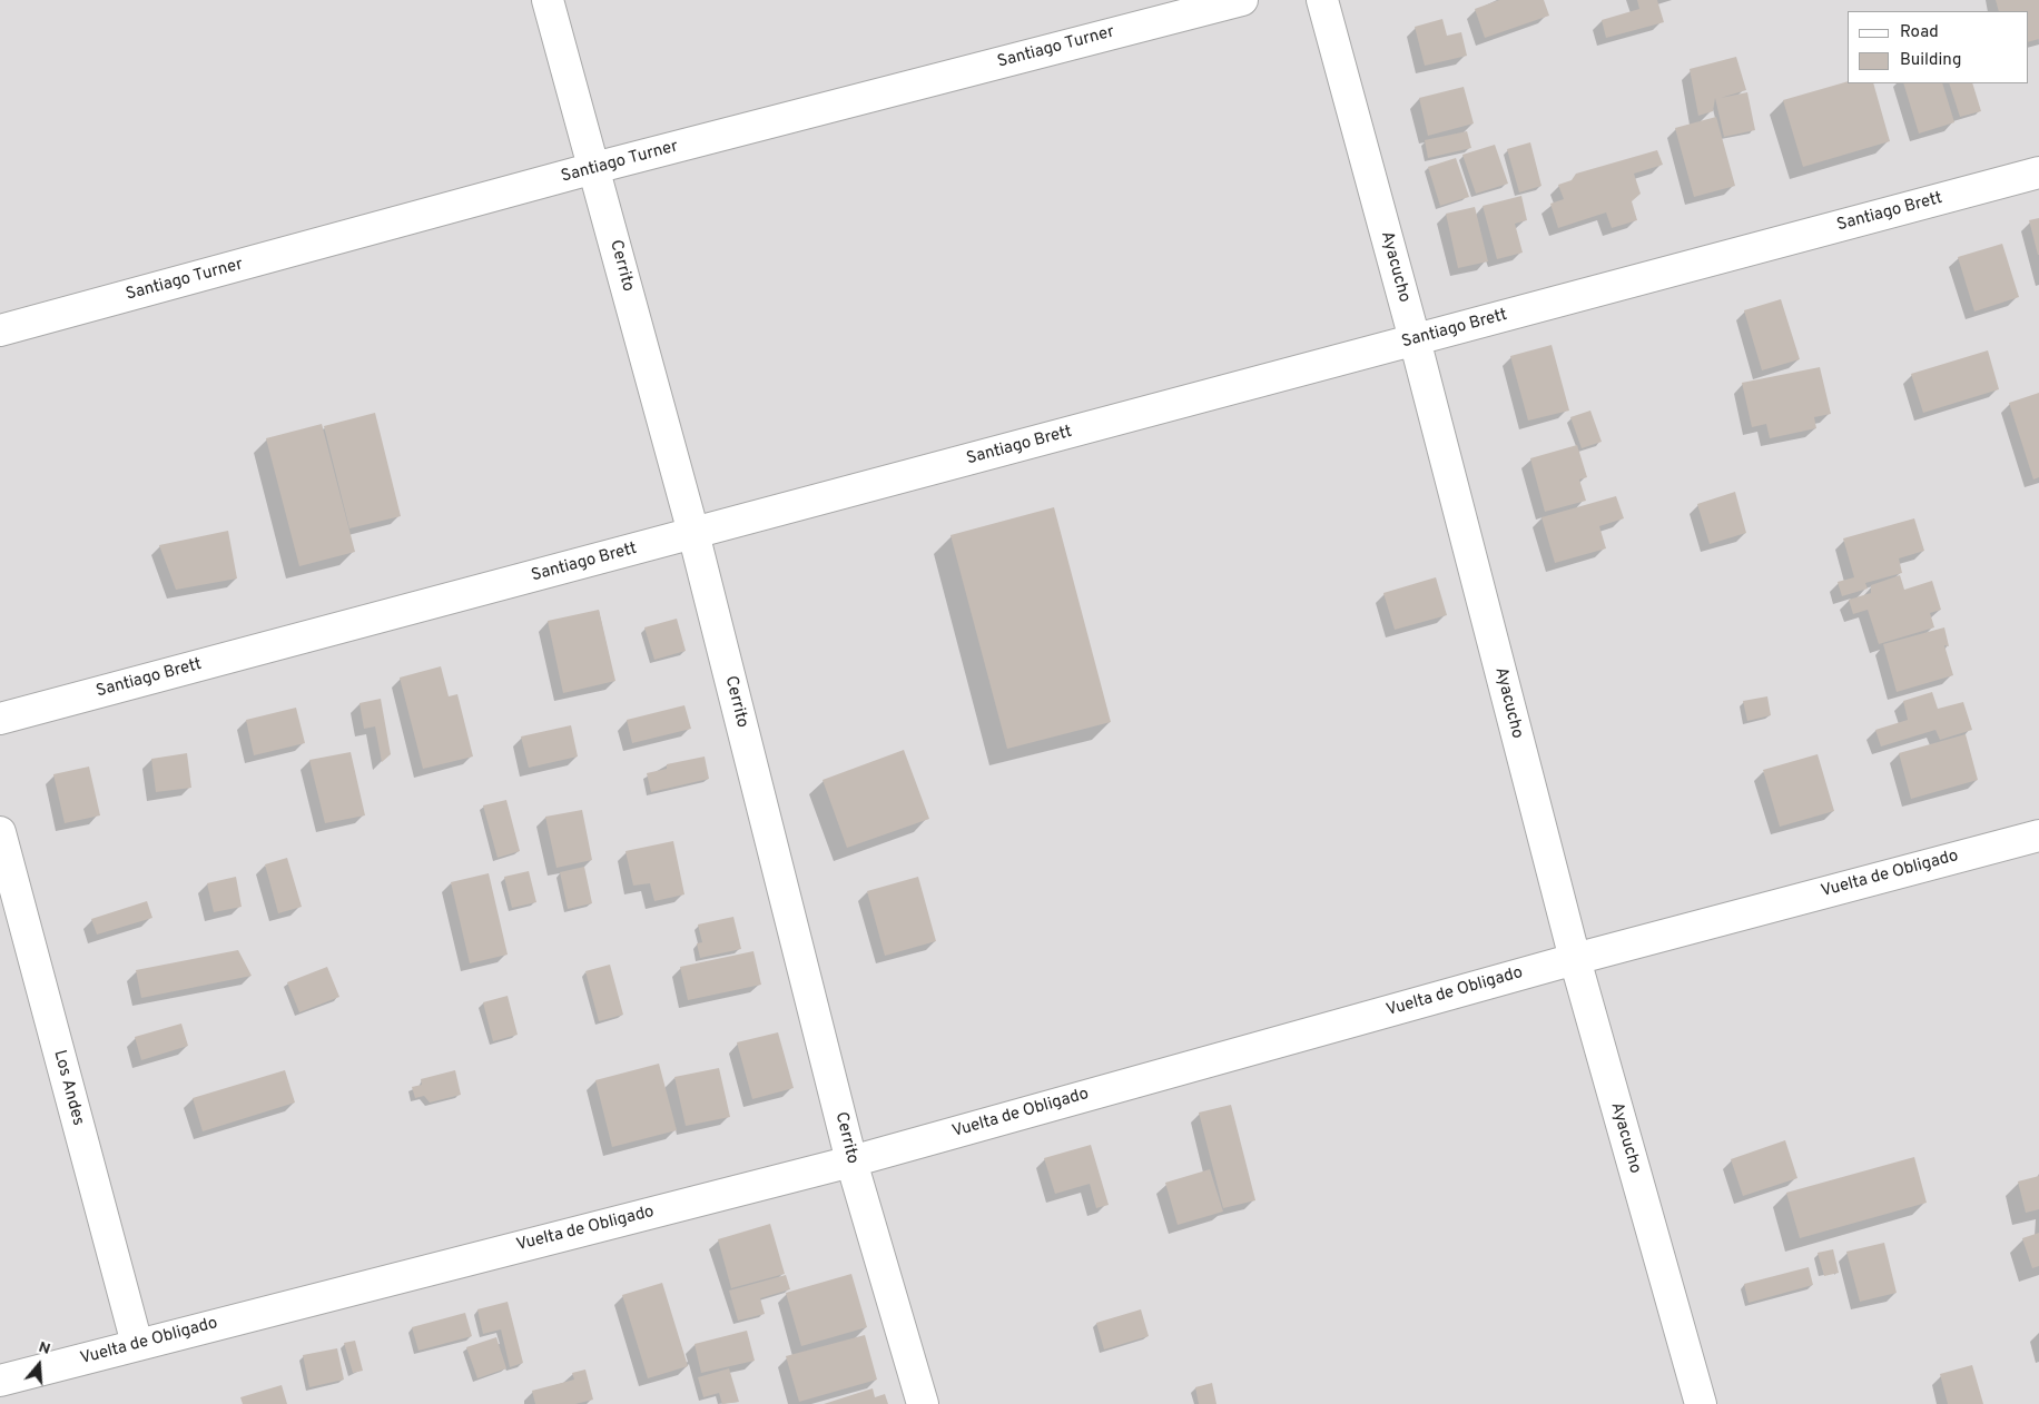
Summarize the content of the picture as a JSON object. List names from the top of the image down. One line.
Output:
{"streets":{"street":["Santiago Turner","Santiago Brett","Cerrito","Ayacucho","Vuelta de Obligado","Los Andes"]},"crossings":[["Santiago Turner","Cerrito"],["Santiago Brett","Cerrito"],["Santiago Brett","Ayacucho"],["Cerrito","Vuelta de Obligado"],["Ayacucho","Vuelta de Obligado"],["Vuelta de Obligado","Los Andes"]],"legend":["Road","Building"],"north":"top"}
